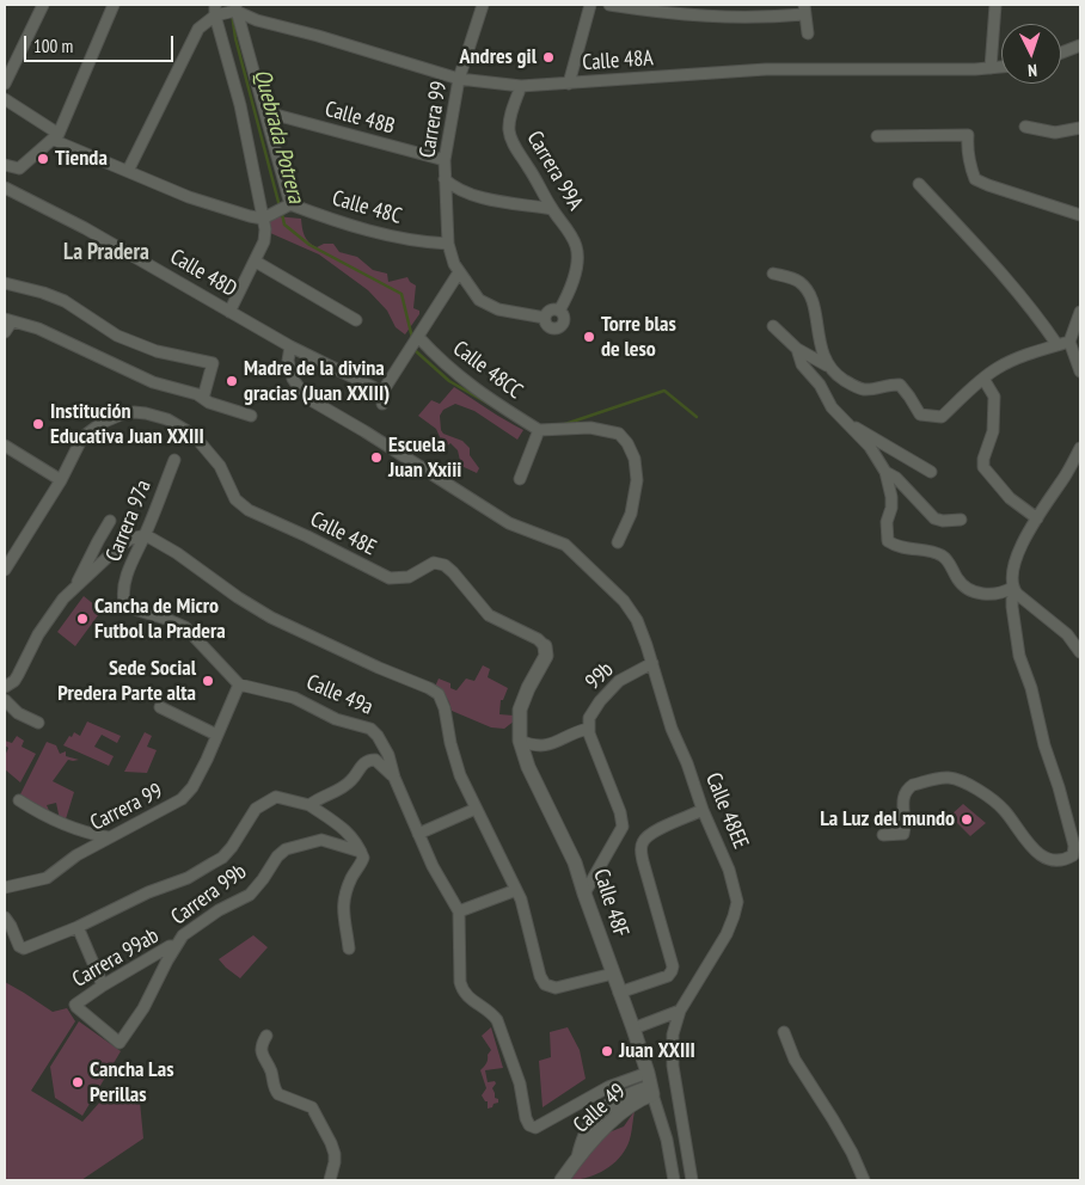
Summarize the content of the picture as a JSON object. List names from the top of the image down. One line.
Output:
{"streets":{"street":["Calle 48A","Calle 48B","Carrera 99","Carrera 99A","Calle 48C","Calle 48D","Calle 48CC","Carrera 97a","Calle 48E","99b","Calle 49a","Calle 48EE","Carrera 99b","Calle 48F","Carrera 99ab","Calle 49"]},"crossings":[["Calle 48A","Carrera 99"],["Calle 48A","Carrera 99A"],["Calle 48B","Carrera 99"],["Carrera 99","Calle 48C"],["Carrera 99","Carrera 97a"],["Carrera 99","Calle 49a"],["Calle 48D","Calle 48CC"],["Calle 48D","Calle 48EE"],["Carrera 97a","Calle 49a"],["Calle 48E","Calle 48F"],["99b","Calle 48EE"],["Carrera 99b","Carrera 99ab"],["Calle 48F","Calle 49"]],"districts":["La Pradera"],"water":["Quebrada Potrera"],"places":["Andres gil","Tienda","Torre blas de leso","Madre de la divina gracias (Juan XXIII)","Institución Educativa Juan XXIII","Escuela Juan Xxiii","Cancha de Micro Futbol la Pradera","Sede Social Predera Parte alta","La Luz del mundo","Juan XXIII","Cancha Las Perillas"],"scale_bar":"100 m","north":"bottom"}
